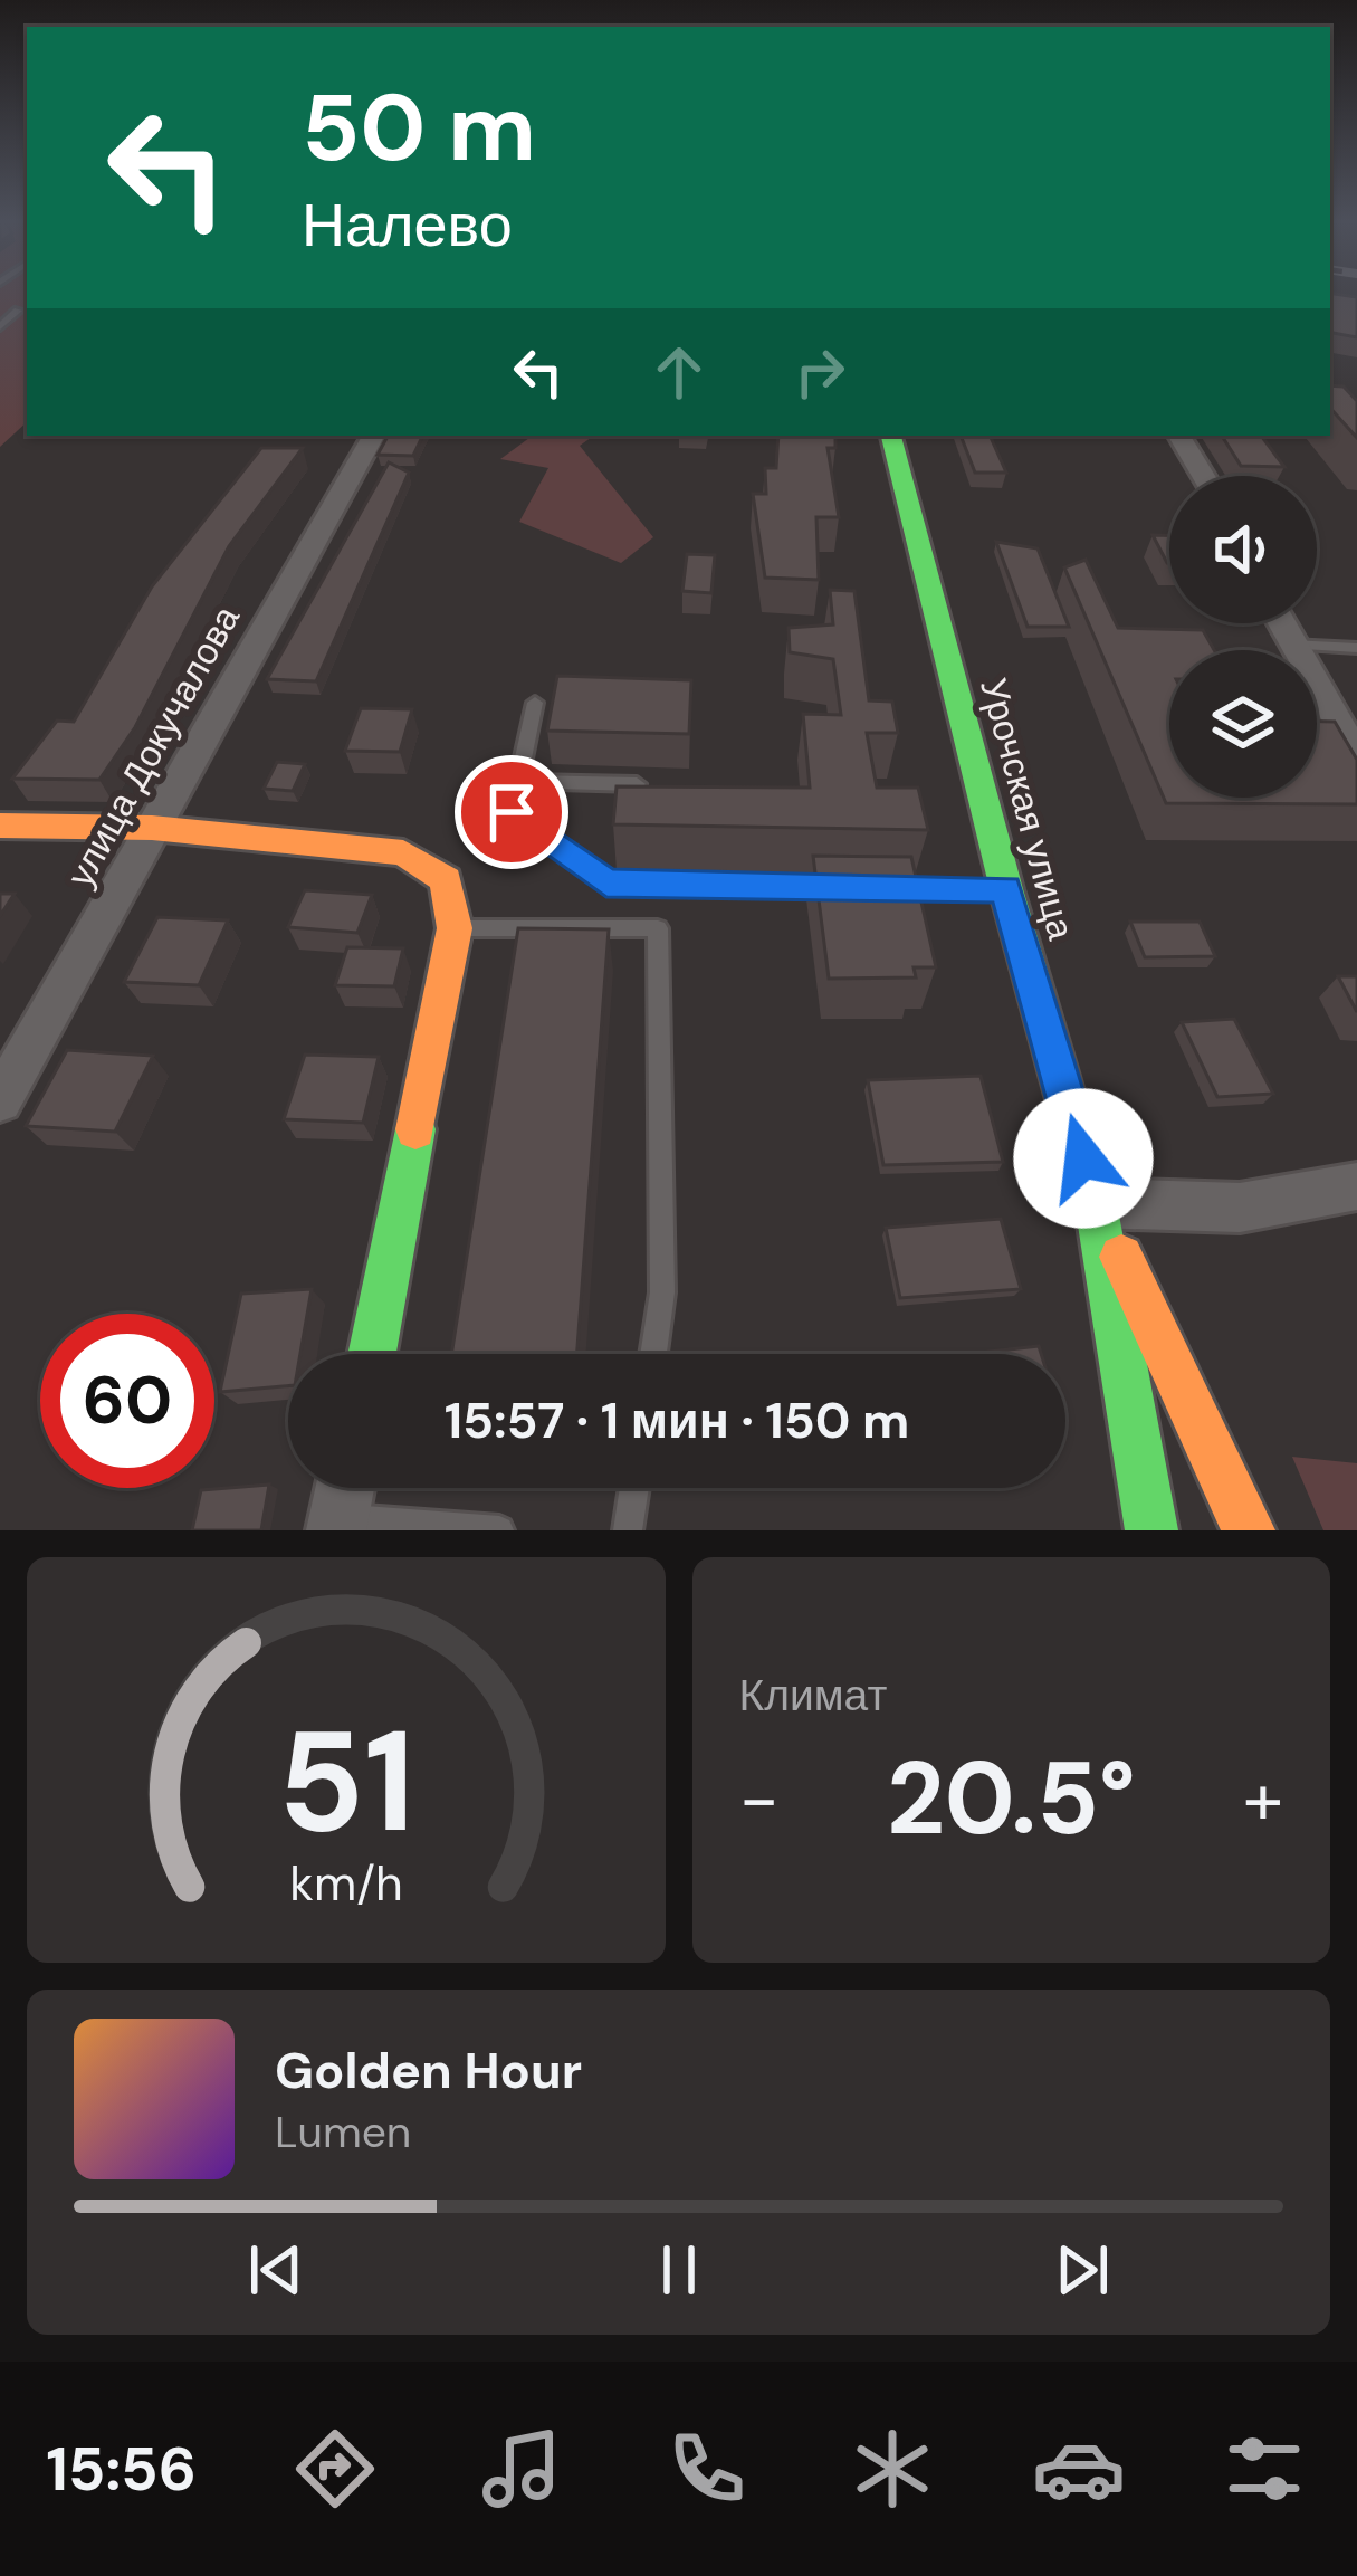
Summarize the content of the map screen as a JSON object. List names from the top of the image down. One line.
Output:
{"streets":{"main road":["Урочская улица"],"street":["улица Докучалова"]},"page":{"turn":["50 m","Налево"],"limit":"60","trip":"15:57 · 1 мин · 150 m","tile":"Климат","heat":["−","20.5°","+"],"song":["Golden Hour","Lumen"],"tabs":"15:56","gauge":["51","km/h"]}}
